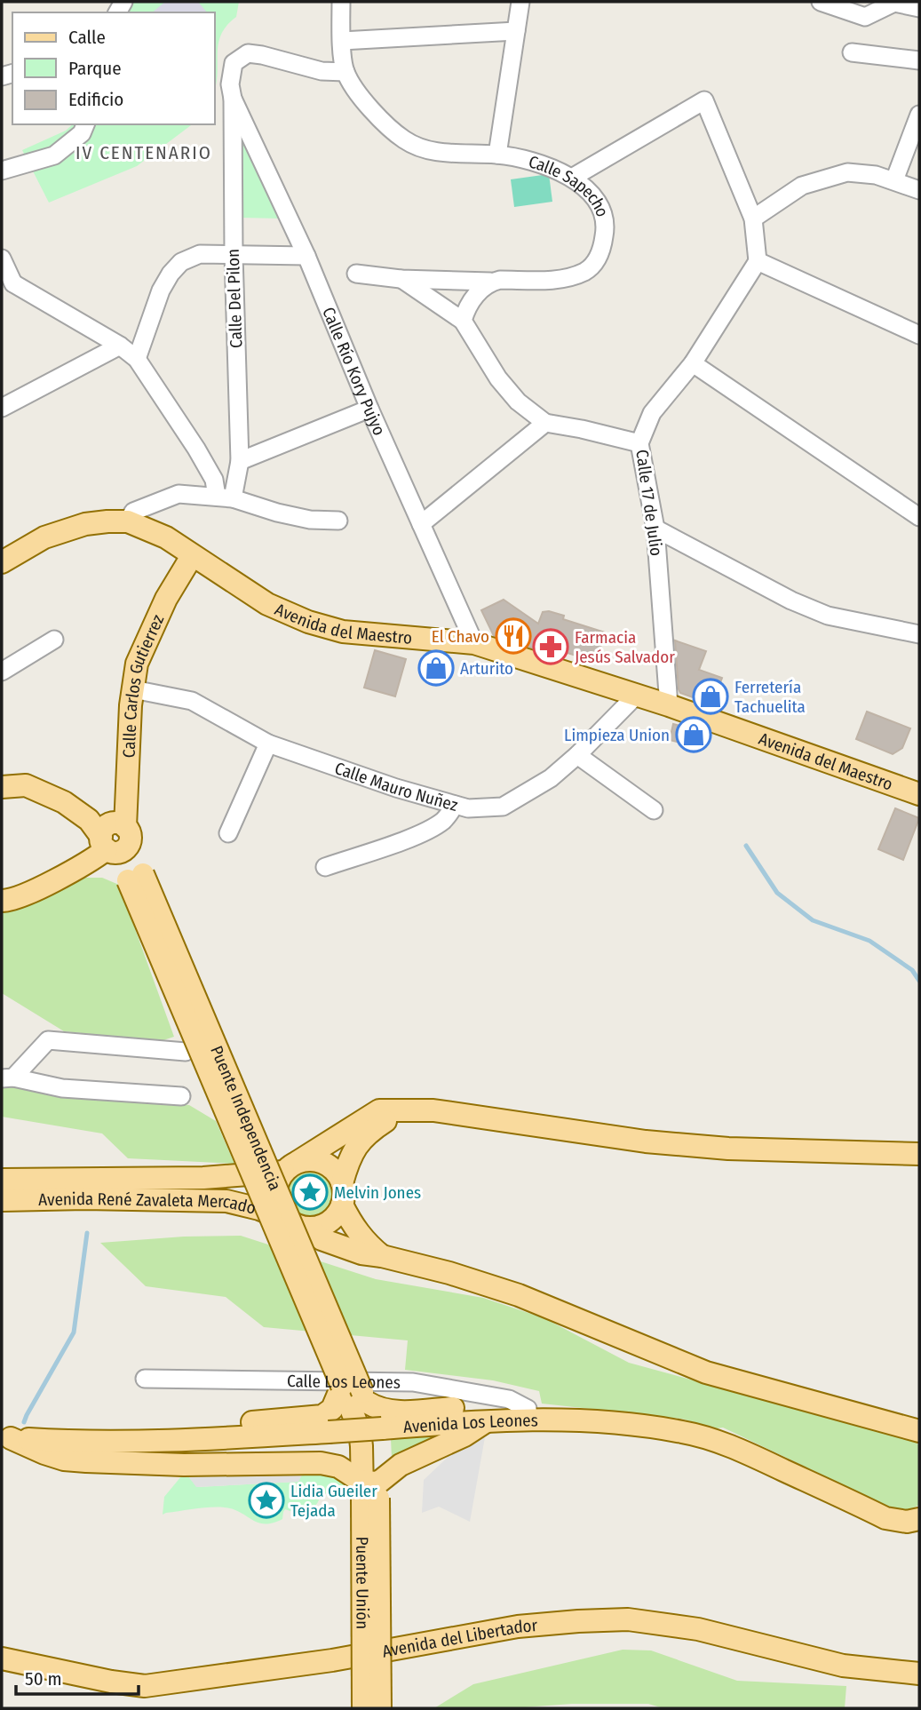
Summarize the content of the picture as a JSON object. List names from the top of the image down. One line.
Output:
{"streets":{"main road":["Avenida del Maestro","Calle Carlos Gutierrez","Puente Independencia","Avenida René Zavaleta Mercado","Avenida Los Leones","Puente Unión","Avenida del Libertador"],"street":["Calle Sapecho","Calle Del Pilon","Calle Río Kory Pujyo","Calle 17 de Julio","Calle Mauro Nuñez","Calle Los Leones"]},"crossings":[["Calle Sapecho","Calle Del Pilon"],["Calle Del Pilon","Calle Río Kory Pujyo"],["Calle Río Kory Pujyo","Avenida del Maestro"],["Calle 17 de Julio","Avenida del Maestro"],["Avenida del Maestro","Calle Carlos Gutierrez"],["Avenida del Maestro","Calle Mauro Nuñez"],["Calle Carlos Gutierrez","Calle Mauro Nuñez"],["Calle Carlos Gutierrez","Puente Independencia"],["Puente Independencia","Puente Unión"],["Calle Los Leones","Avenida Los Leones"]],"districts":["IV CENTENARIO"],"places":{"restaurant":["El Chavo"],"pharmacy":["Farmacia Jesús Salvador"],"shop":["Arturito","Ferretería Tachuelita","Limpieza Union"],"place":["Melvin Jones","Lidia Gueiler Tejada"]},"legend":["Calle","Parque","Edificio"],"scale_bar":"50 m"}
